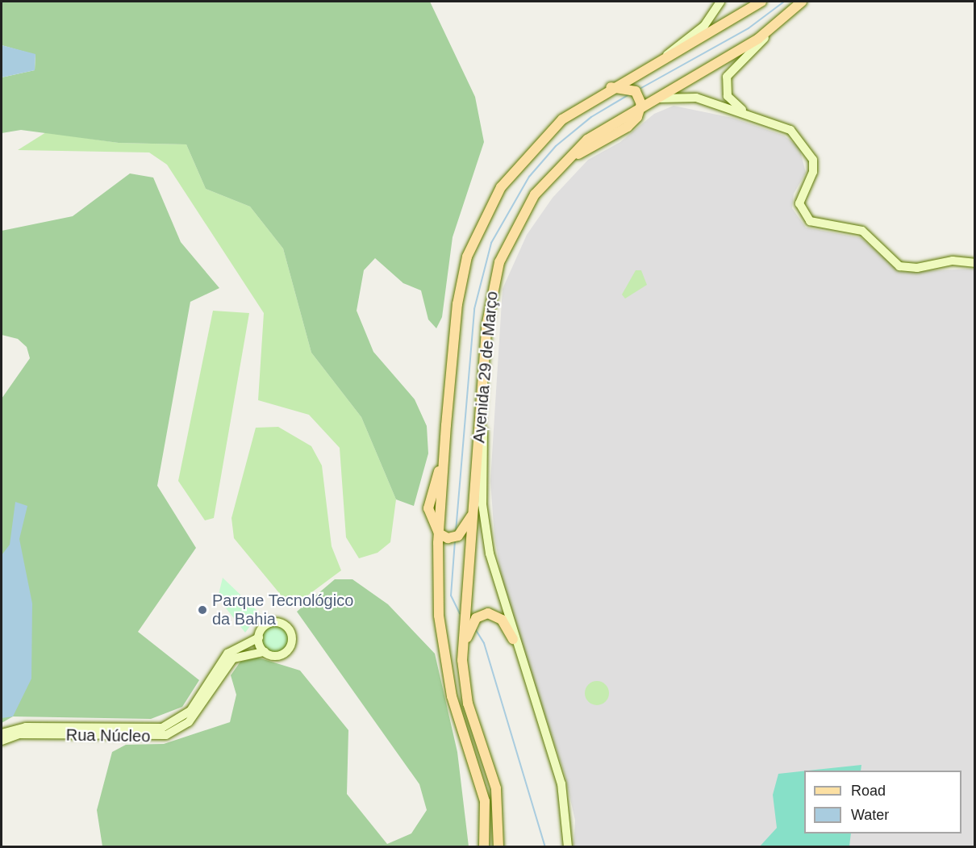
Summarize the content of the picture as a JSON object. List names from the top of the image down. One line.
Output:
{"streets":{"main road":["Avenida 29 de Março","Rua Núcleo"]},"places":["Parque Tecnológico da Bahia"],"legend":["Road","Water"]}
